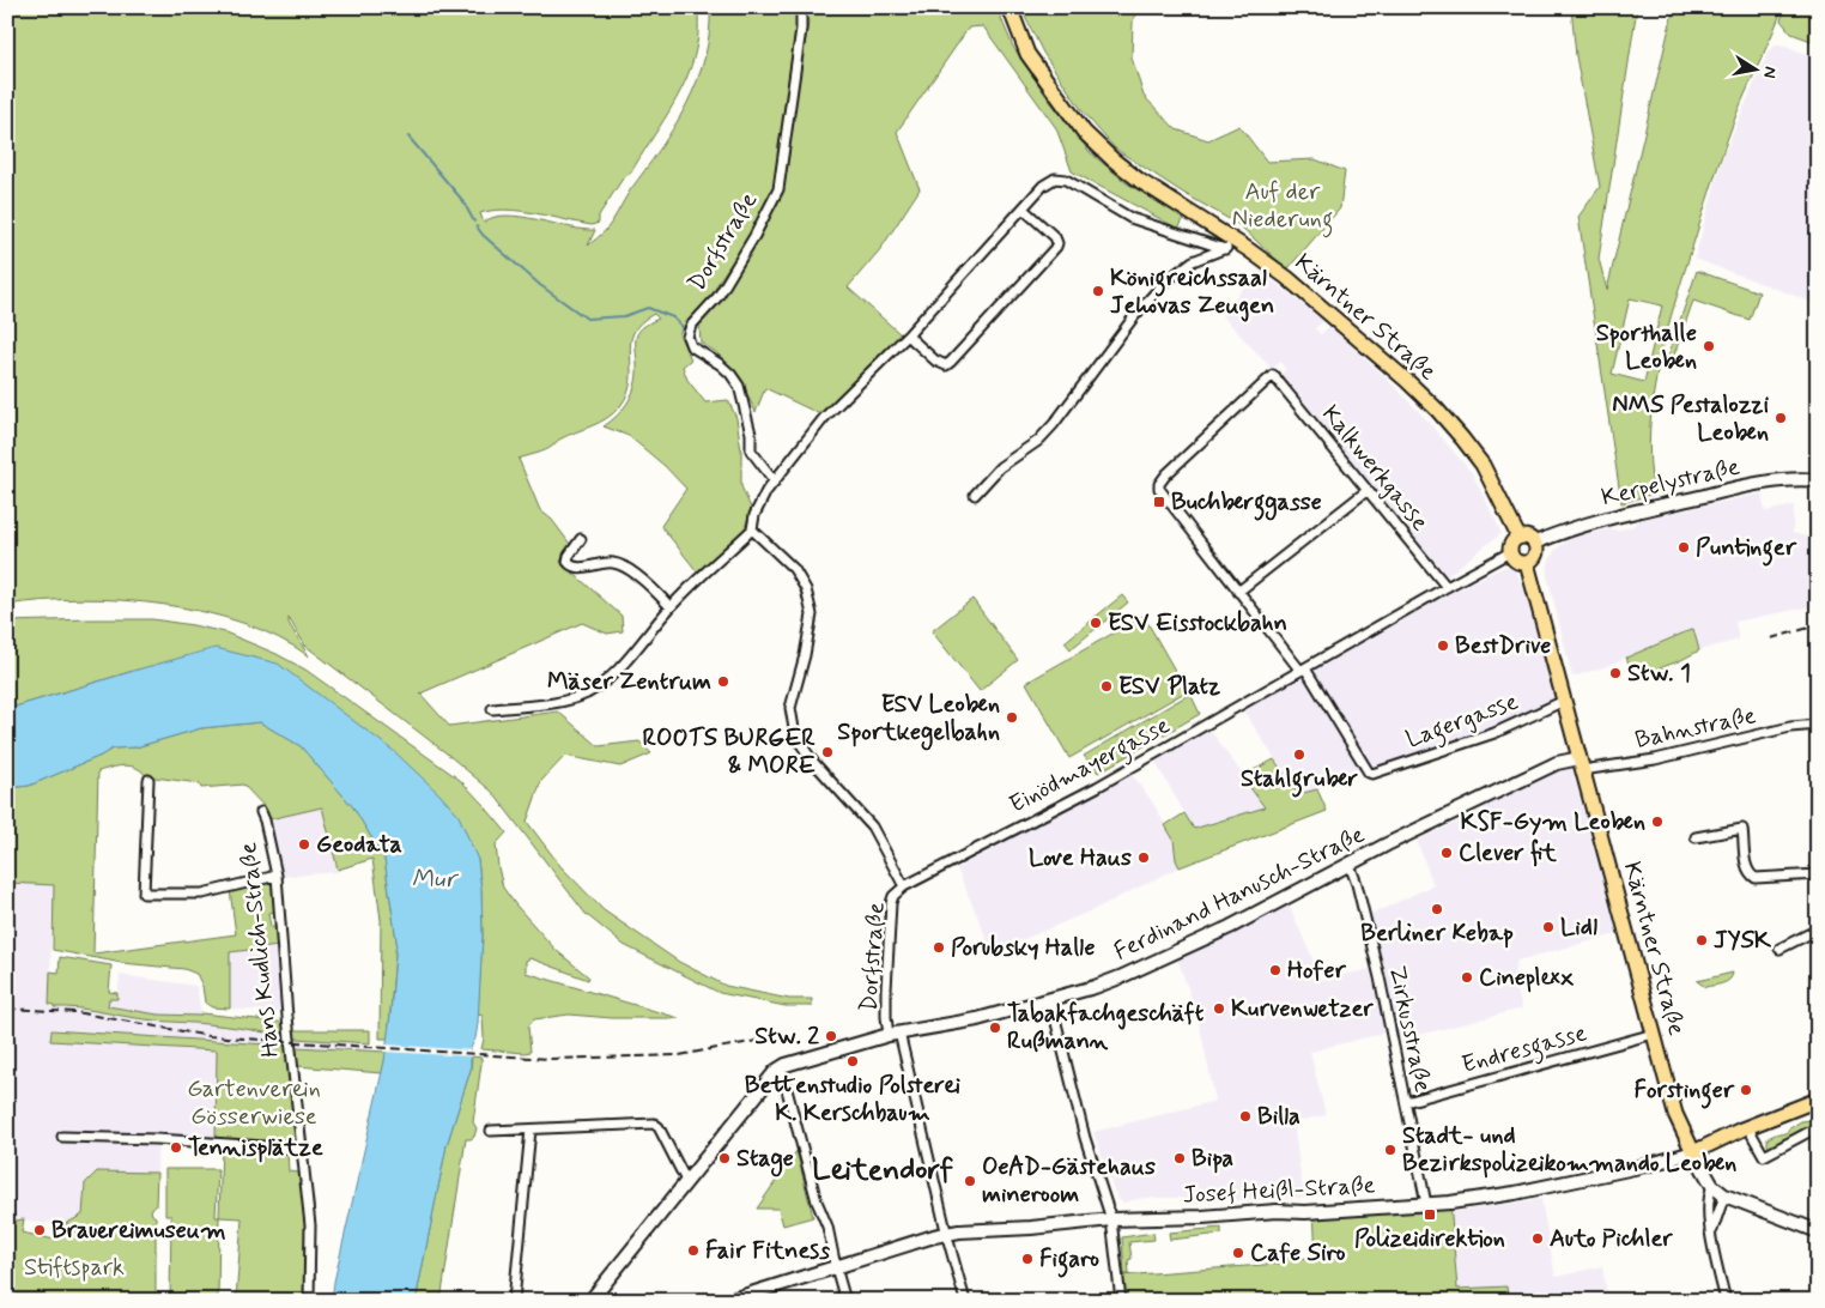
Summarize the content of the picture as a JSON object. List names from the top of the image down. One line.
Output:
{"streets":{"main road":["Kärntner Straße","Kerpelystraße","Ferdinand Hanusch-Straße","Josef Heißl-Straße"],"street":["Dorfstraße","Kalkwerkgasse","Lagergasse","Bahnstraße","Einödmayergasse","Hans Kudlich-Straße","Zirkusstraße","Endresgasse"]},"crossings":[["Dorfstraße","Einödmayergasse"],["Dorfstraße","Ferdinand Hanusch-Straße"],["Dorfstraße","Josef Heißl-Straße"],["Kärntner Straße","Kerpelystraße"],["Kärntner Straße","Lagergasse"],["Kärntner Straße","Bahnstraße"],["Kärntner Straße","Einödmayergasse"],["Kärntner Straße","Ferdinand Hanusch-Straße"],["Kärntner Straße","Endresgasse"],["Kärntner Straße","Josef Heißl-Straße"],["Kalkwerkgasse","Einödmayergasse"],["Kerpelystraße","Einödmayergasse"],["Lagergasse","Einödmayergasse"],["Bahnstraße","Ferdinand Hanusch-Straße"],["Ferdinand Hanusch-Straße","Zirkusstraße"],["Zirkusstraße","Endresgasse"],["Zirkusstraße","Josef Heißl-Straße"]],"districts":["Leitendorf"],"water":["Mur"],"parks":["Auf der Niederung","Gartenverein Gösserwiese","Stiftspark"],"places":{"other":["Königreichssaal Jehovas Zeugen","Sporthalle Leoben","NMS Pestalozzi Leoben","Puntinger","ESV Eisstockbahn","BestDrive","Stw. 1","Mäser Zentrum","ESV Platz","ESV Leoben Sportkegelbahn","ROOTS BURGER & MORE","Stahlgruber","KSF-Gym Leoben","Geodata","Clever fit","Love Haus","Berliner Kebap","Lidl","JYSK","Porubsky Halle","Hofer","Cineplexx","Kurvenwetzer","Tabakfachgeschäft Rußmann","Stw. 2","Bettenstudio Polsterei K. Kerschbaum","Forstinger","Billa","Tennisplätze","Stadt- und Bezirkspolizeikommando Leoben","Stage","Bipa","OeAD-Gästehaus mineroom","Brauereimuseum","Auto Pichler","Fair Fitness","Cafe Siro","Figaro"],"transit":["Buchberggasse","Polizeidirektion"]},"north":"right"}
